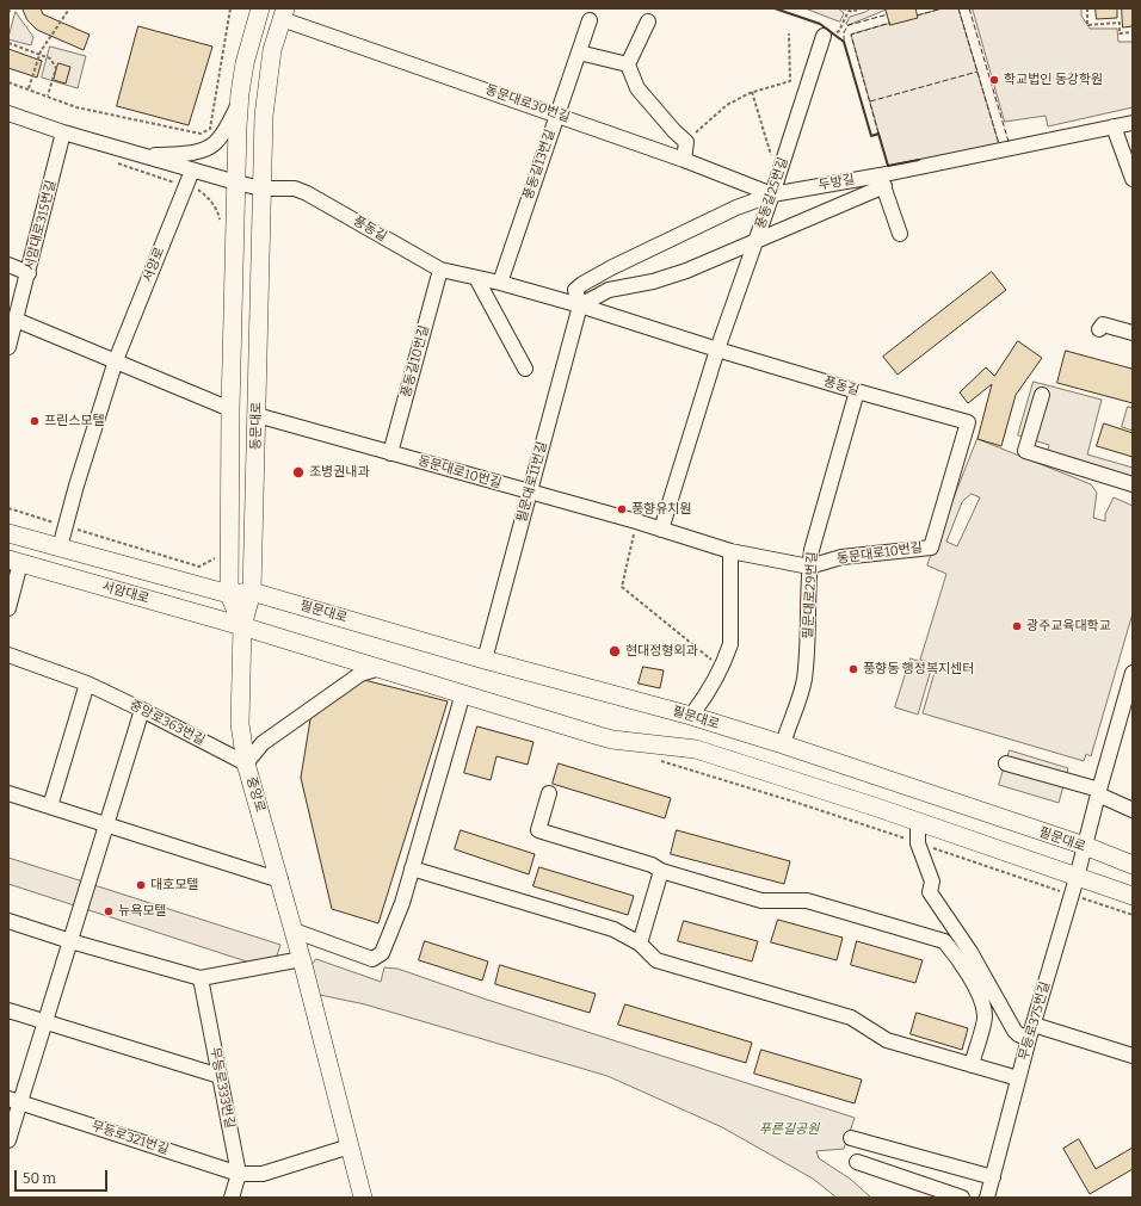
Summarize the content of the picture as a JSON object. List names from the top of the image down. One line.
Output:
{"streets":{"main road":["동문대로","서암대로","필문대로","중앙로"],"street":["동문대로30번길","풍동길13번길","두방길","풍동길25번길","서암대로315번길","풍동길","서양로","풍동길10번길","동문대로10번길","필문대로11번길","필문대로29번길","중앙로363번길","무등로375번길","무등로333번길","무등로321번길"]},"crossings":[["동문대로30번길","풍동길13번길"],["동문대로30번길","두방길"],["동문대로30번길","풍동길25번길"],["동문대로30번길","동문대로"],["풍동길13번길","풍동길"],["두방길","풍동길25번길"],["두방길","풍동길"],["두방길","필문대로11번길"],["풍동길25번길","풍동길"],["풍동길","풍동길10번길"],["풍동길","동문대로"],["풍동길","동문대로10번길"],["풍동길","필문대로11번길"],["풍동길","필문대로29번길"],["서양로","동문대로"],["풍동길10번길","동문대로10번길"],["동문대로","동문대로10번길"],["동문대로","서암대로"],["동문대로","필문대로"],["동문대로","중앙로"],["동문대로10번길","필문대로11번길"],["동문대로10번길","필문대로29번길"],["필문대로11번길","필문대로"],["서암대로","필문대로"],["서암대로","중앙로"],["필문대로29번길","필문대로"],["필문대로","무등로375번길"],["중앙로363번길","중앙로"],["무등로333번길","무등로321번길"]],"parks":["푸른길공원"],"places":["학교법인 동강학원","프린스모텔","조병권내과","풍향유치원","광주교육대학교","현대정형외과","풍향동 행정복지센터","대호모텔","뉴욕모텔"],"scale_bar":"50 m"}
